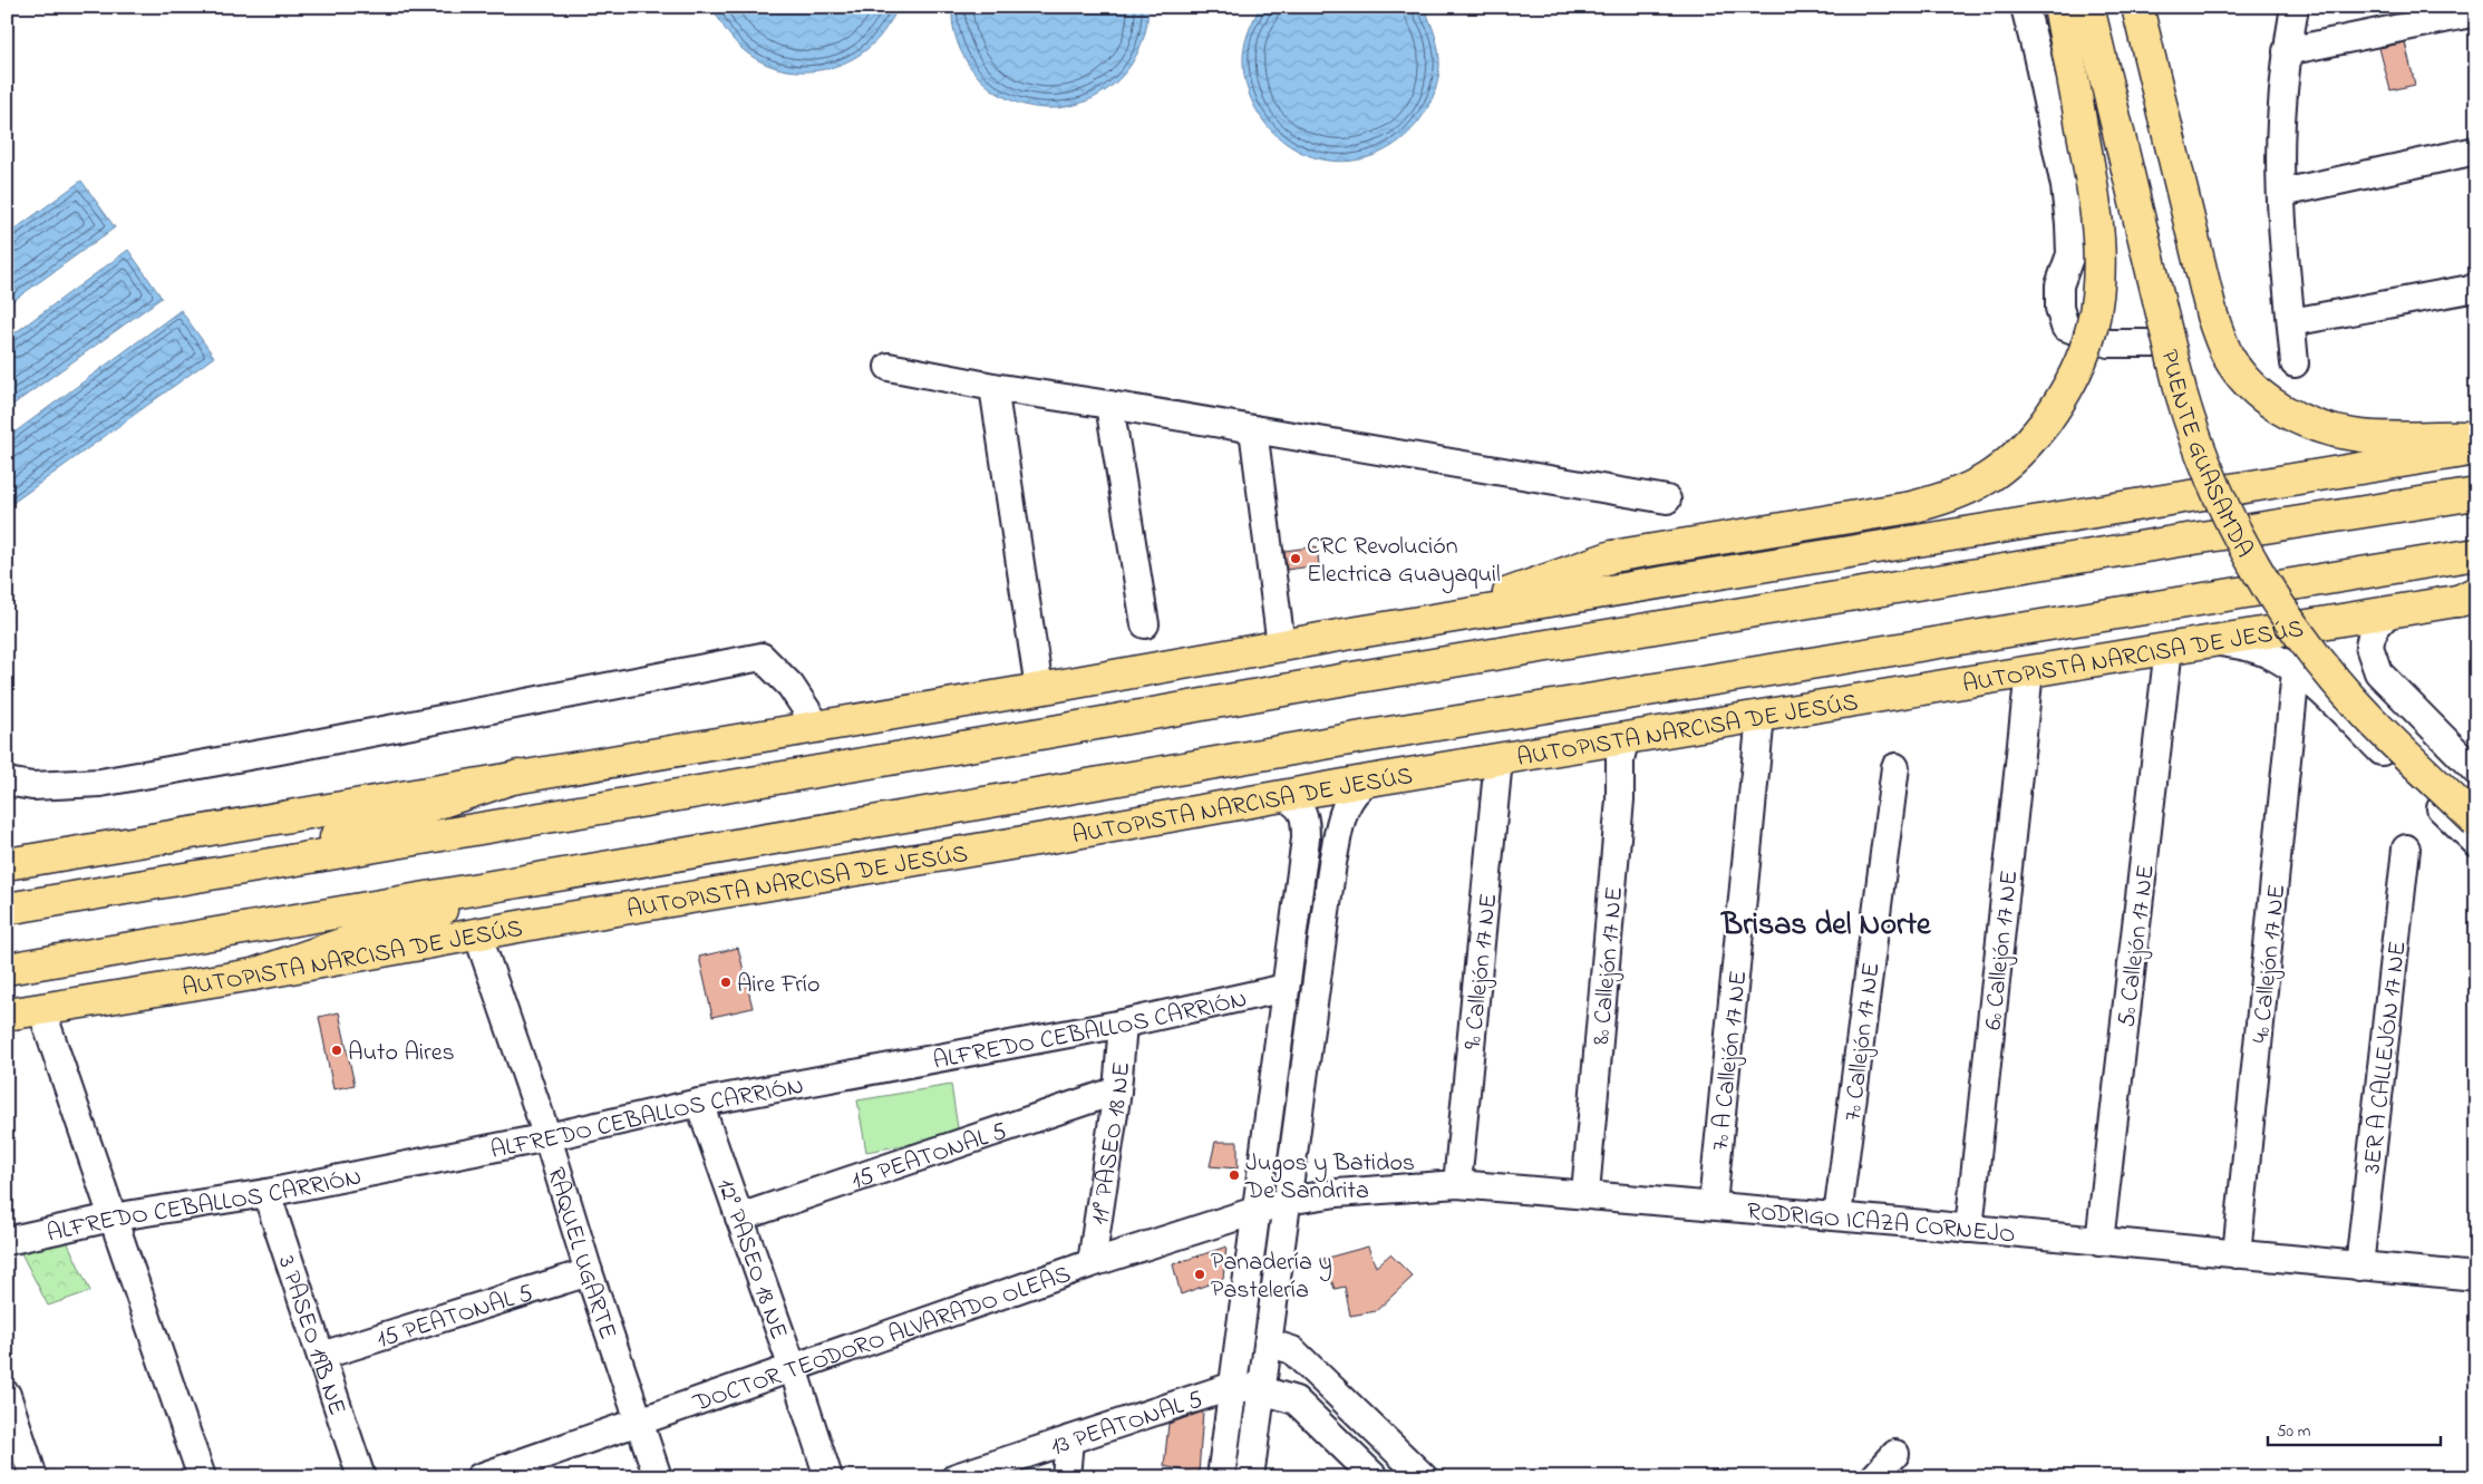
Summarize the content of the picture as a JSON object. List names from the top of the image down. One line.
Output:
{"streets":{"main road":["PUENTE GUASAMDA","AUTOPISTA NARCISA DE JESÚS"],"street":["5º Callejón 17 NE","6º Callejón 17 NE","4º Callejón 17 NE","8º Callejón 17 NE","9º Callejón 17 NE","ALFREDO CEBALLOS CARRIÓN","7º Callejón 17 NE","3ER A CALLEJÓN 17 NE","7º A Callejón 17 NE","11° PASEO 18 NE","15 PEATONAL 5","RODRIGO ICAZA CORNEJO","RAQUEL UGARTE","12° PASEO 18 NE","3 PASEO 19B NE","DOCTOR TEODORO ALVARADO OLEAS","13 PEATONAL 5"]},"crossings":[["AUTOPISTA NARCISA DE JESÚS","5º Callejón 17 NE"],["AUTOPISTA NARCISA DE JESÚS","6º Callejón 17 NE"],["AUTOPISTA NARCISA DE JESÚS","8º Callejón 17 NE"],["AUTOPISTA NARCISA DE JESÚS","9º Callejón 17 NE"],["AUTOPISTA NARCISA DE JESÚS","7º A Callejón 17 NE"],["AUTOPISTA NARCISA DE JESÚS","RAQUEL UGARTE"],["5º Callejón 17 NE","RODRIGO ICAZA CORNEJO"],["6º Callejón 17 NE","RODRIGO ICAZA CORNEJO"],["4º Callejón 17 NE","RODRIGO ICAZA CORNEJO"],["8º Callejón 17 NE","RODRIGO ICAZA CORNEJO"],["9º Callejón 17 NE","RODRIGO ICAZA CORNEJO"],["ALFREDO CEBALLOS CARRIÓN","11° PASEO 18 NE"],["ALFREDO CEBALLOS CARRIÓN","RAQUEL UGARTE"],["ALFREDO CEBALLOS CARRIÓN","12° PASEO 18 NE"],["ALFREDO CEBALLOS CARRIÓN","3 PASEO 19B NE"],["7º Callejón 17 NE","RODRIGO ICAZA CORNEJO"],["3ER A CALLEJÓN 17 NE","RODRIGO ICAZA CORNEJO"],["7º A Callejón 17 NE","RODRIGO ICAZA CORNEJO"],["11° PASEO 18 NE","15 PEATONAL 5"],["11° PASEO 18 NE","DOCTOR TEODORO ALVARADO OLEAS"],["15 PEATONAL 5","RAQUEL UGARTE"],["15 PEATONAL 5","12° PASEO 18 NE"],["15 PEATONAL 5","3 PASEO 19B NE"],["RODRIGO ICAZA CORNEJO","DOCTOR TEODORO ALVARADO OLEAS"],["RAQUEL UGARTE","DOCTOR TEODORO ALVARADO OLEAS"],["12° PASEO 18 NE","DOCTOR TEODORO ALVARADO OLEAS"]],"districts":["Brisas del Norte"],"places":["CRC Revolución Electrica Guayaquil","Aire Frío","Auto Aires","Jugos y Batidos De Sandrita","Panadería y Pastelería"],"scale_bar":"50 m"}
